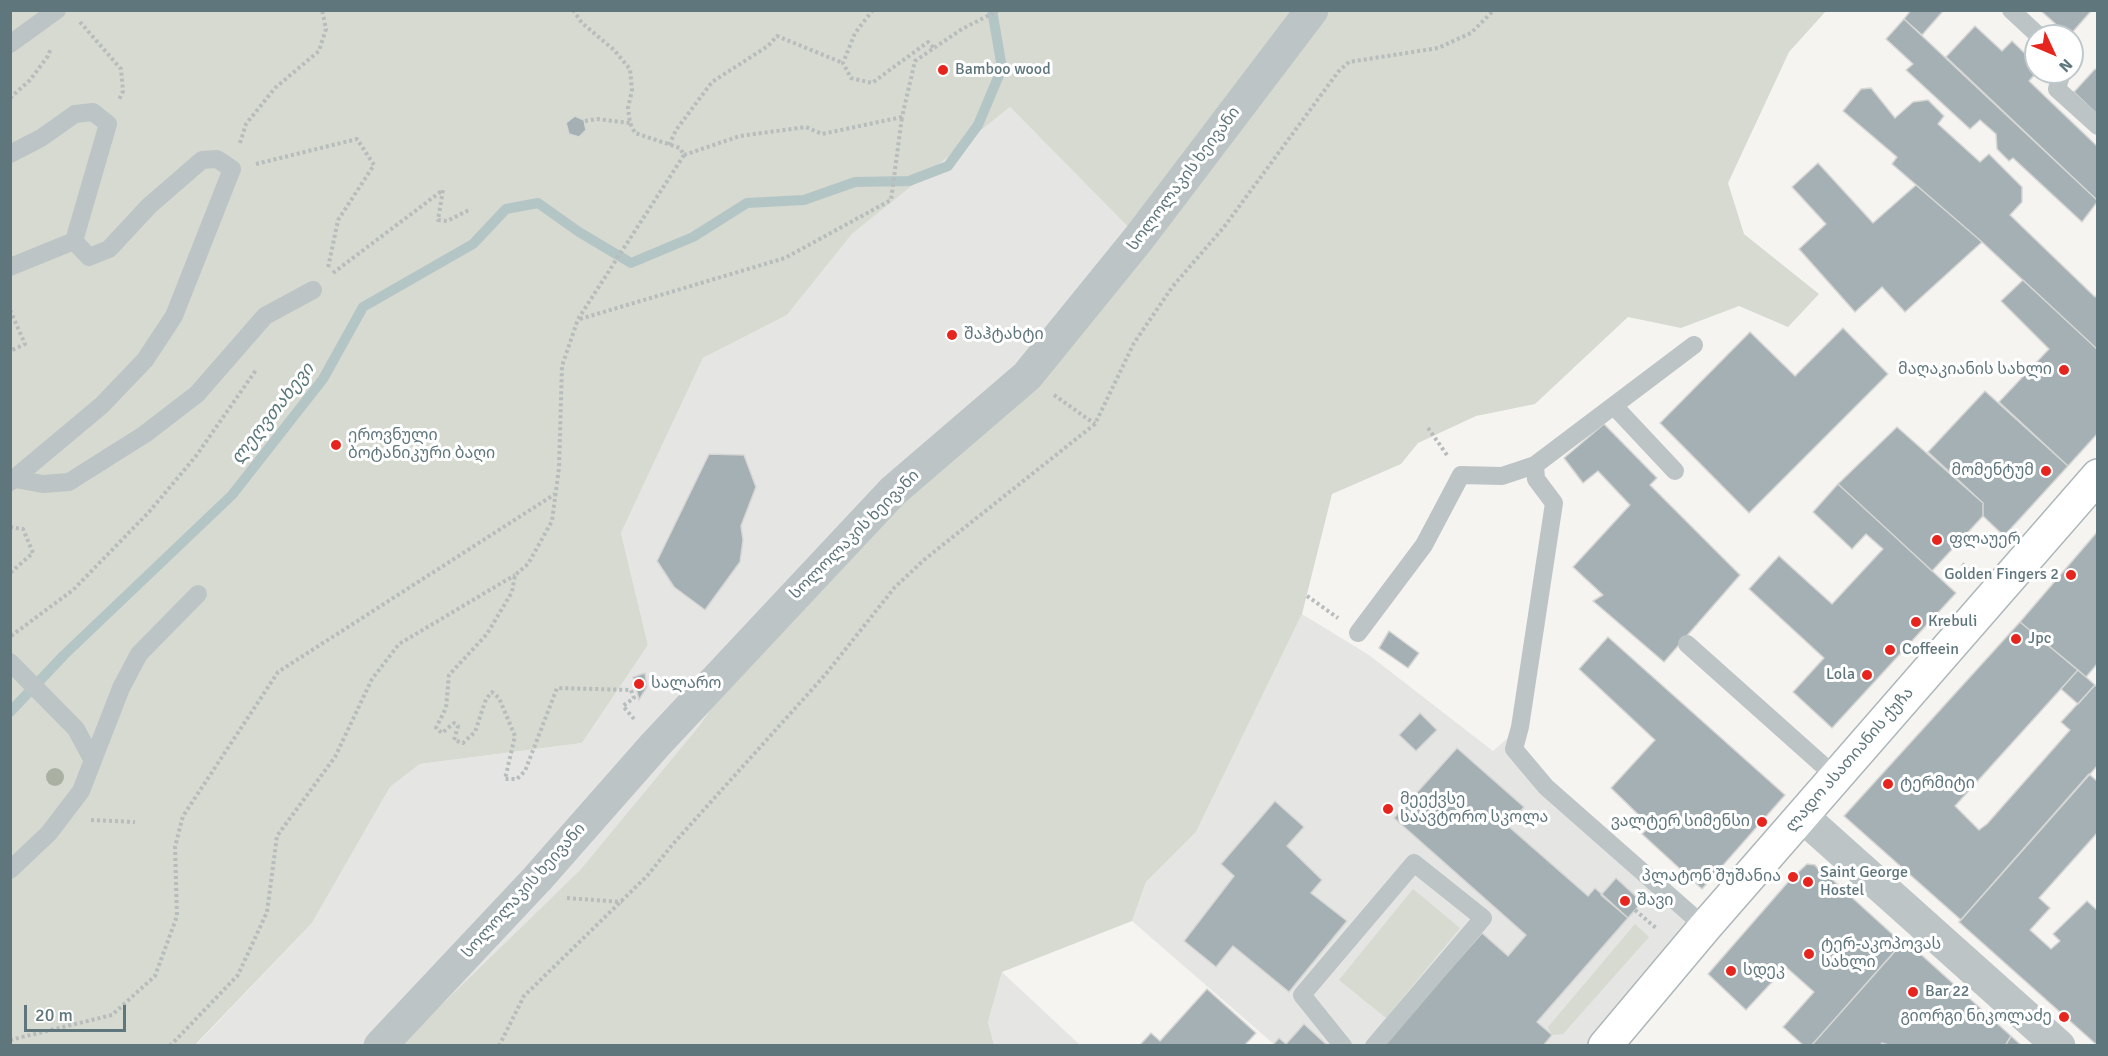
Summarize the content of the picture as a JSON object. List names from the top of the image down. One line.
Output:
{"streets":{"main road":["ლადო ასათიანის ქუჩა"],"street":["სოლოლაკის ხეივანი"]},"water":["ლეღვთახევი"],"places":["Bamboo wood","შაჰტახტი","მაღაკიანის სახლი","ეროვნული ბოტანიკური ბაღი","მომენტუმ","ფლაუერ","Golden Fingers 2","Krebuli","Jpc","Coffeein","Lola","სალარო","ტერმიტი","მეექვსე საავტორო სკოლა","ვალტერ სიმენსი","პლატონ შუშანია","Saint George Hostel","შავი","ტერ-აკოპოვას სახლი","სდეკ","Bar 22","გიორგი ნიკოლაძე"],"scale_bar":"20 m","north":"bottom right"}
